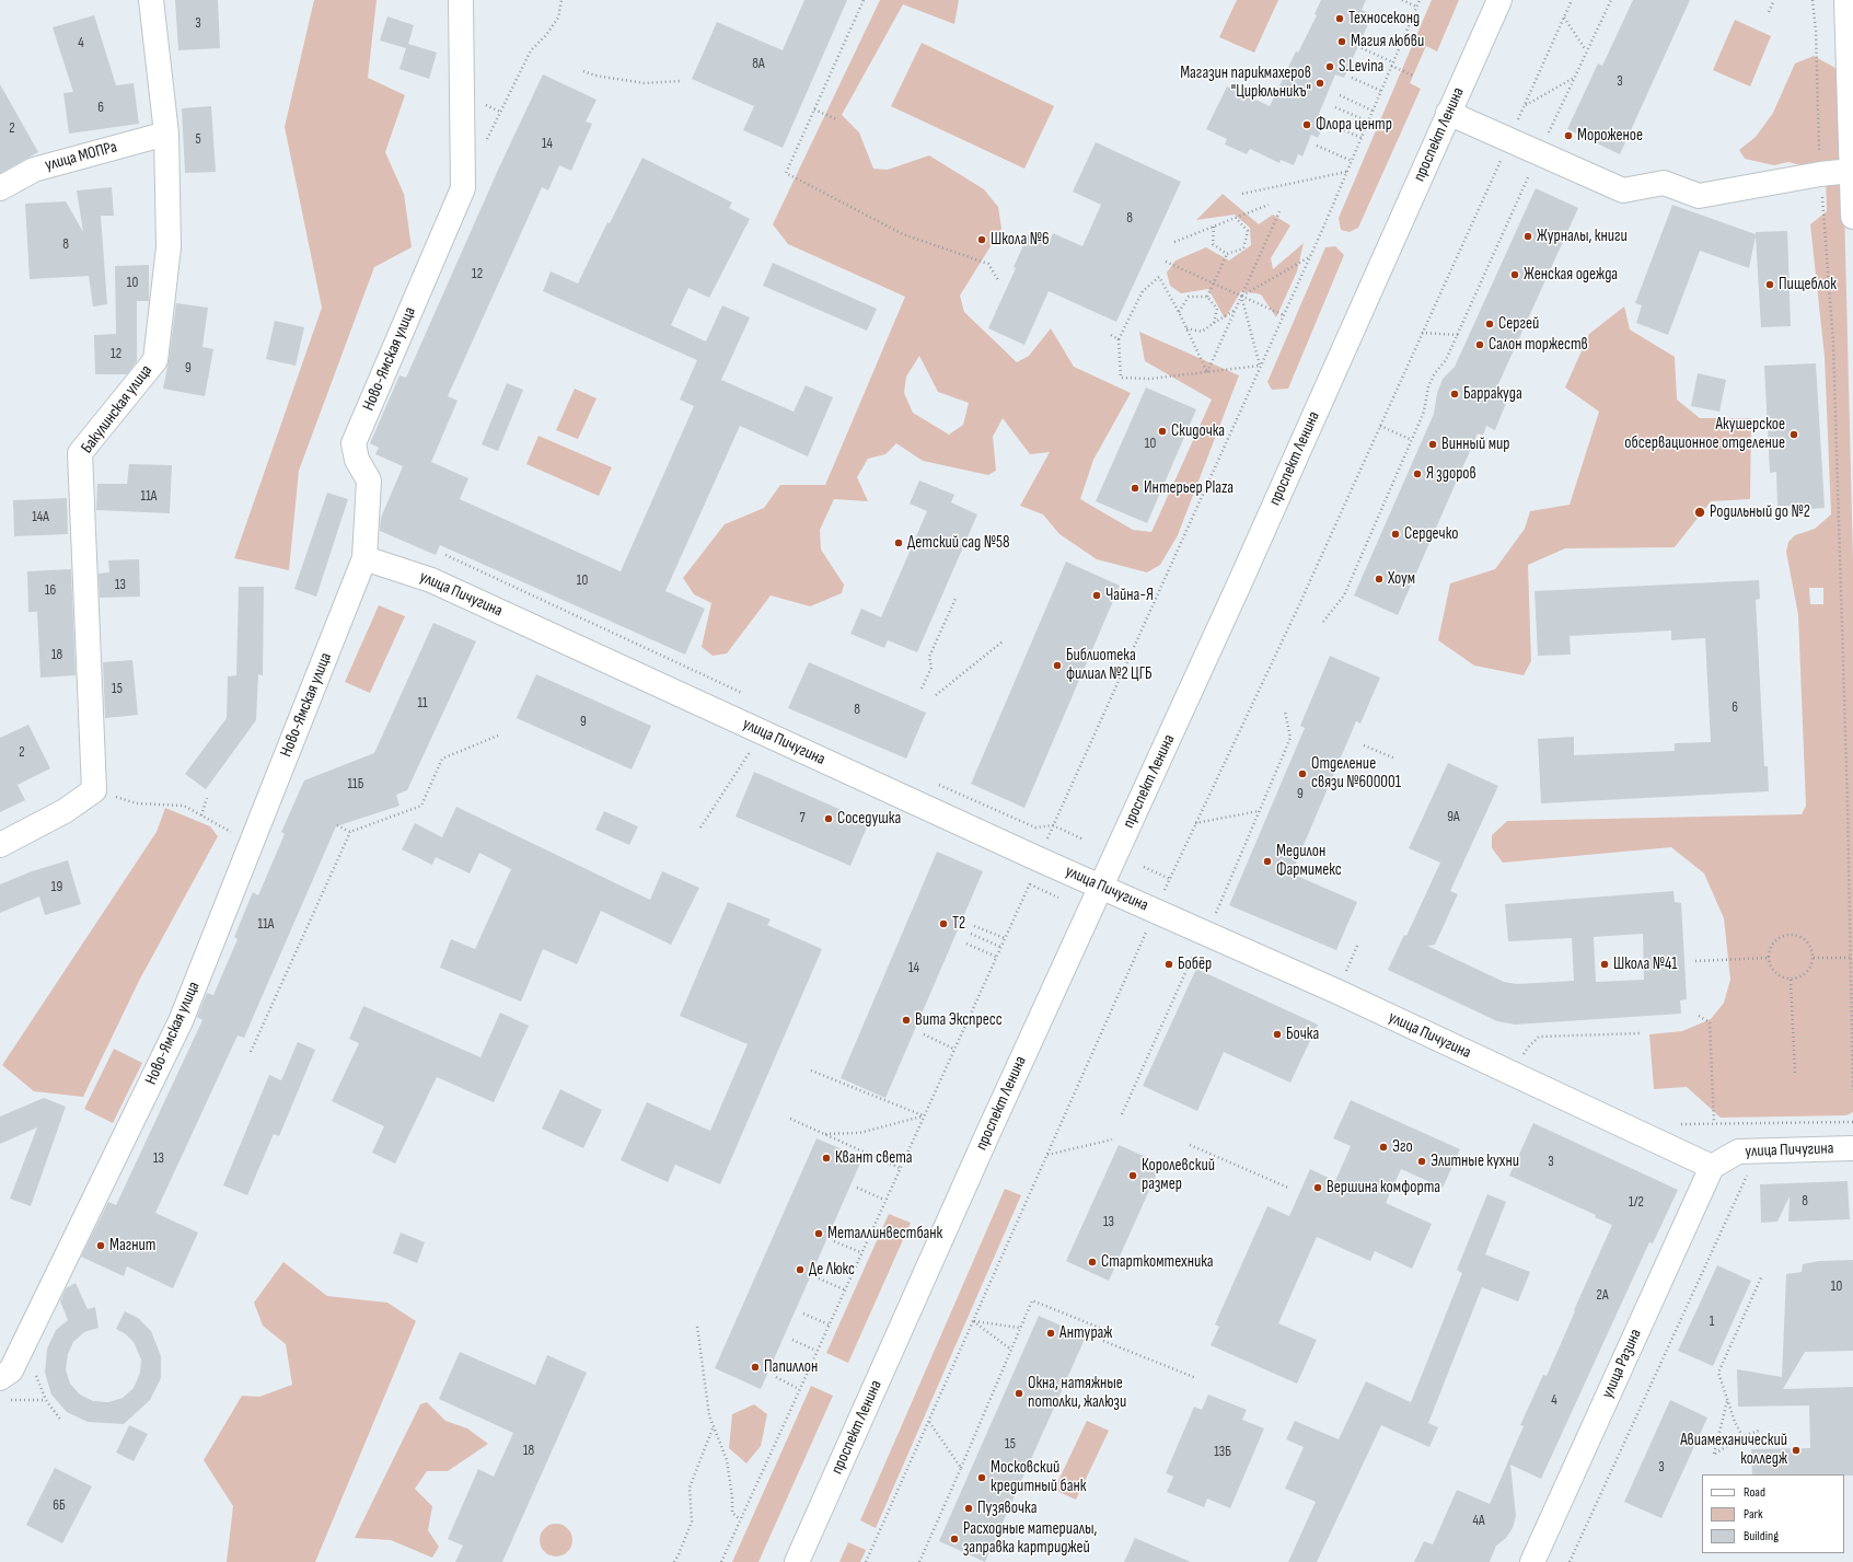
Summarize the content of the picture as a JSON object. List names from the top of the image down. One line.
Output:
{"streets":{"street":["проспект Ленина","улица МОПРа","Ново-Ямская улица","Бакулинская улица","улица Пичугина","улица Разина"]},"crossings":[["проспект Ленина","улица Пичугина"],["улица МОПРа","Бакулинская улица"],["Ново-Ямская улица","улица Пичугина"],["улица Пичугина","улица Разина"]],"places":["Техносеконд","Магия любви","S.Levina","Магазин парикмахеров \"Цирюльникъ\"","Флора центр","Мороженое","Журналы, книги","Школа №6","Женская одежда","Пищеблок","Сергей","Салон торжеств","Барракуда","Скидочка","Акушерское обсервационное отделение","Винный мир","Я здоров","Интерьер Plaza","Родильный до №2","Сердечко","Детский сад №58","Хоум","Чайна-Я","Библиотека филиал №2 ЦГБ","Отделение связи №600001","Соседушка","Медилон Фармимекс","T2","Бобёр","Школа №41","Вита Экспресс","Бочка","Эго","Квант света","Элитные кухни","Королевский размер","Вершина комфорта","Металлинвестбанк","Магнит","Старткомтехника","Де Люкс","Антураж","Папиллон","Окна, натяжные потолки, жалюзи","Авиамеханический колледж","Московский кредитный банк","Пузявочка","Расходные материалы, заправка картриджей"],"house_numbers":["3","4","8А","3","6","2","5","14","8","8","12","10","12","9","10","11А","14А","10","13","16","18","15","11","6","8","9","2","11Б","9","9А","7","19","11А","14","13","3","8","1/2","13","10","2А","1","4","15","18","13Б","3","6Б","4А"],"legend":["Road","Park","Building"]}
